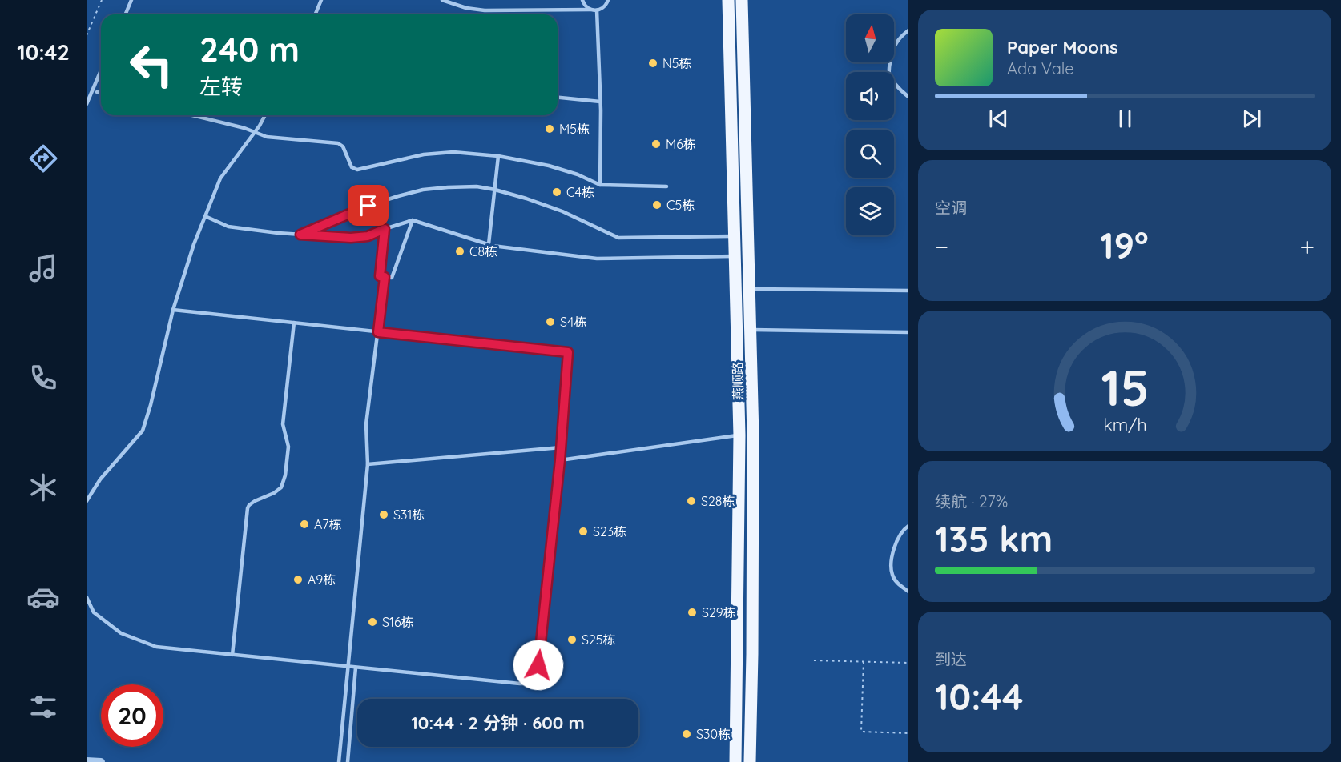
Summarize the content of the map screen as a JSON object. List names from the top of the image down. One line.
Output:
{"streets":{"main road":["燕顺路"]},"places":["N5栋","M5栋","M6栋","C4栋","C5栋","C8栋","S4栋","S28栋","S31栋","A7栋","S23栋","A9栋","S29栋","S16栋","S25栋","S30栋"],"north":"top","page":{"tabs":"10:42","turn":["240 m","左转"],"song":["Paper Moons","Ada Vale"],"tile":["空调",["续航 · 27%","135 km"],["到达","10:44"]],"heat":["−","19°","+"],"limit":"20","trip":"10:44 · 2 分钟 · 600 m","gauge":["15","km/h"]}}
